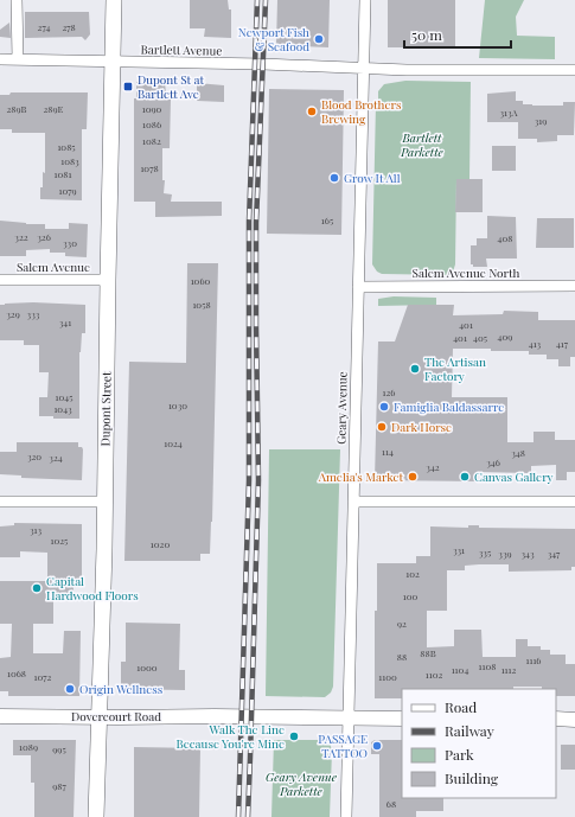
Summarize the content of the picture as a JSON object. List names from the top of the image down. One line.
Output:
{"streets":{"main road":["Dupont Street"],"street":["Bartlett Avenue","Salem Avenue","Salem Avenue North","Geary Avenue","Dovercourt Road"]},"crossings":[["Bartlett Avenue","Geary Avenue"],["Bartlett Avenue","Dupont Street"],["Salem Avenue","Dupont Street"],["Salem Avenue North","Geary Avenue"],["Geary Avenue","Dovercourt Road"],["Dupont Street","Dovercourt Road"]],"parks":["Bartlett Parkette","Geary Avenue Parkette"],"places":{"other":["Newport Fish & Seafood","Blood Brothers Brewing","Grow It All","The Artisan Factory","Famiglia Baldassarre","Dark Horse","Amelia's Market","Canvas Gallery","Capital Hardwood Floors","Origin Wellness","Walk The Line Because You're Mine","PASSAGE TATTOO"],"transit":["Dupont St at Bartlett Ave"]},"house_numbers":["274","278","289B","289E","1090","313A","319","1086","1082","1085","1083","1078","1081","1079","165","322","326","408","330","1060","1058","329","333","341","401","409","401","405","413","417","126","1045","1030","1043","1024","114","348","320","324","346","342","313","1025","1020","331","335","339","343","347","102","100","92","88B","88","1116","1108","1000","1104","1112","1068","1102","1072","1100","1089","995","987","68"],"legend":["Road","Railway","Park","Building"],"scale_bar":"50 m"}
